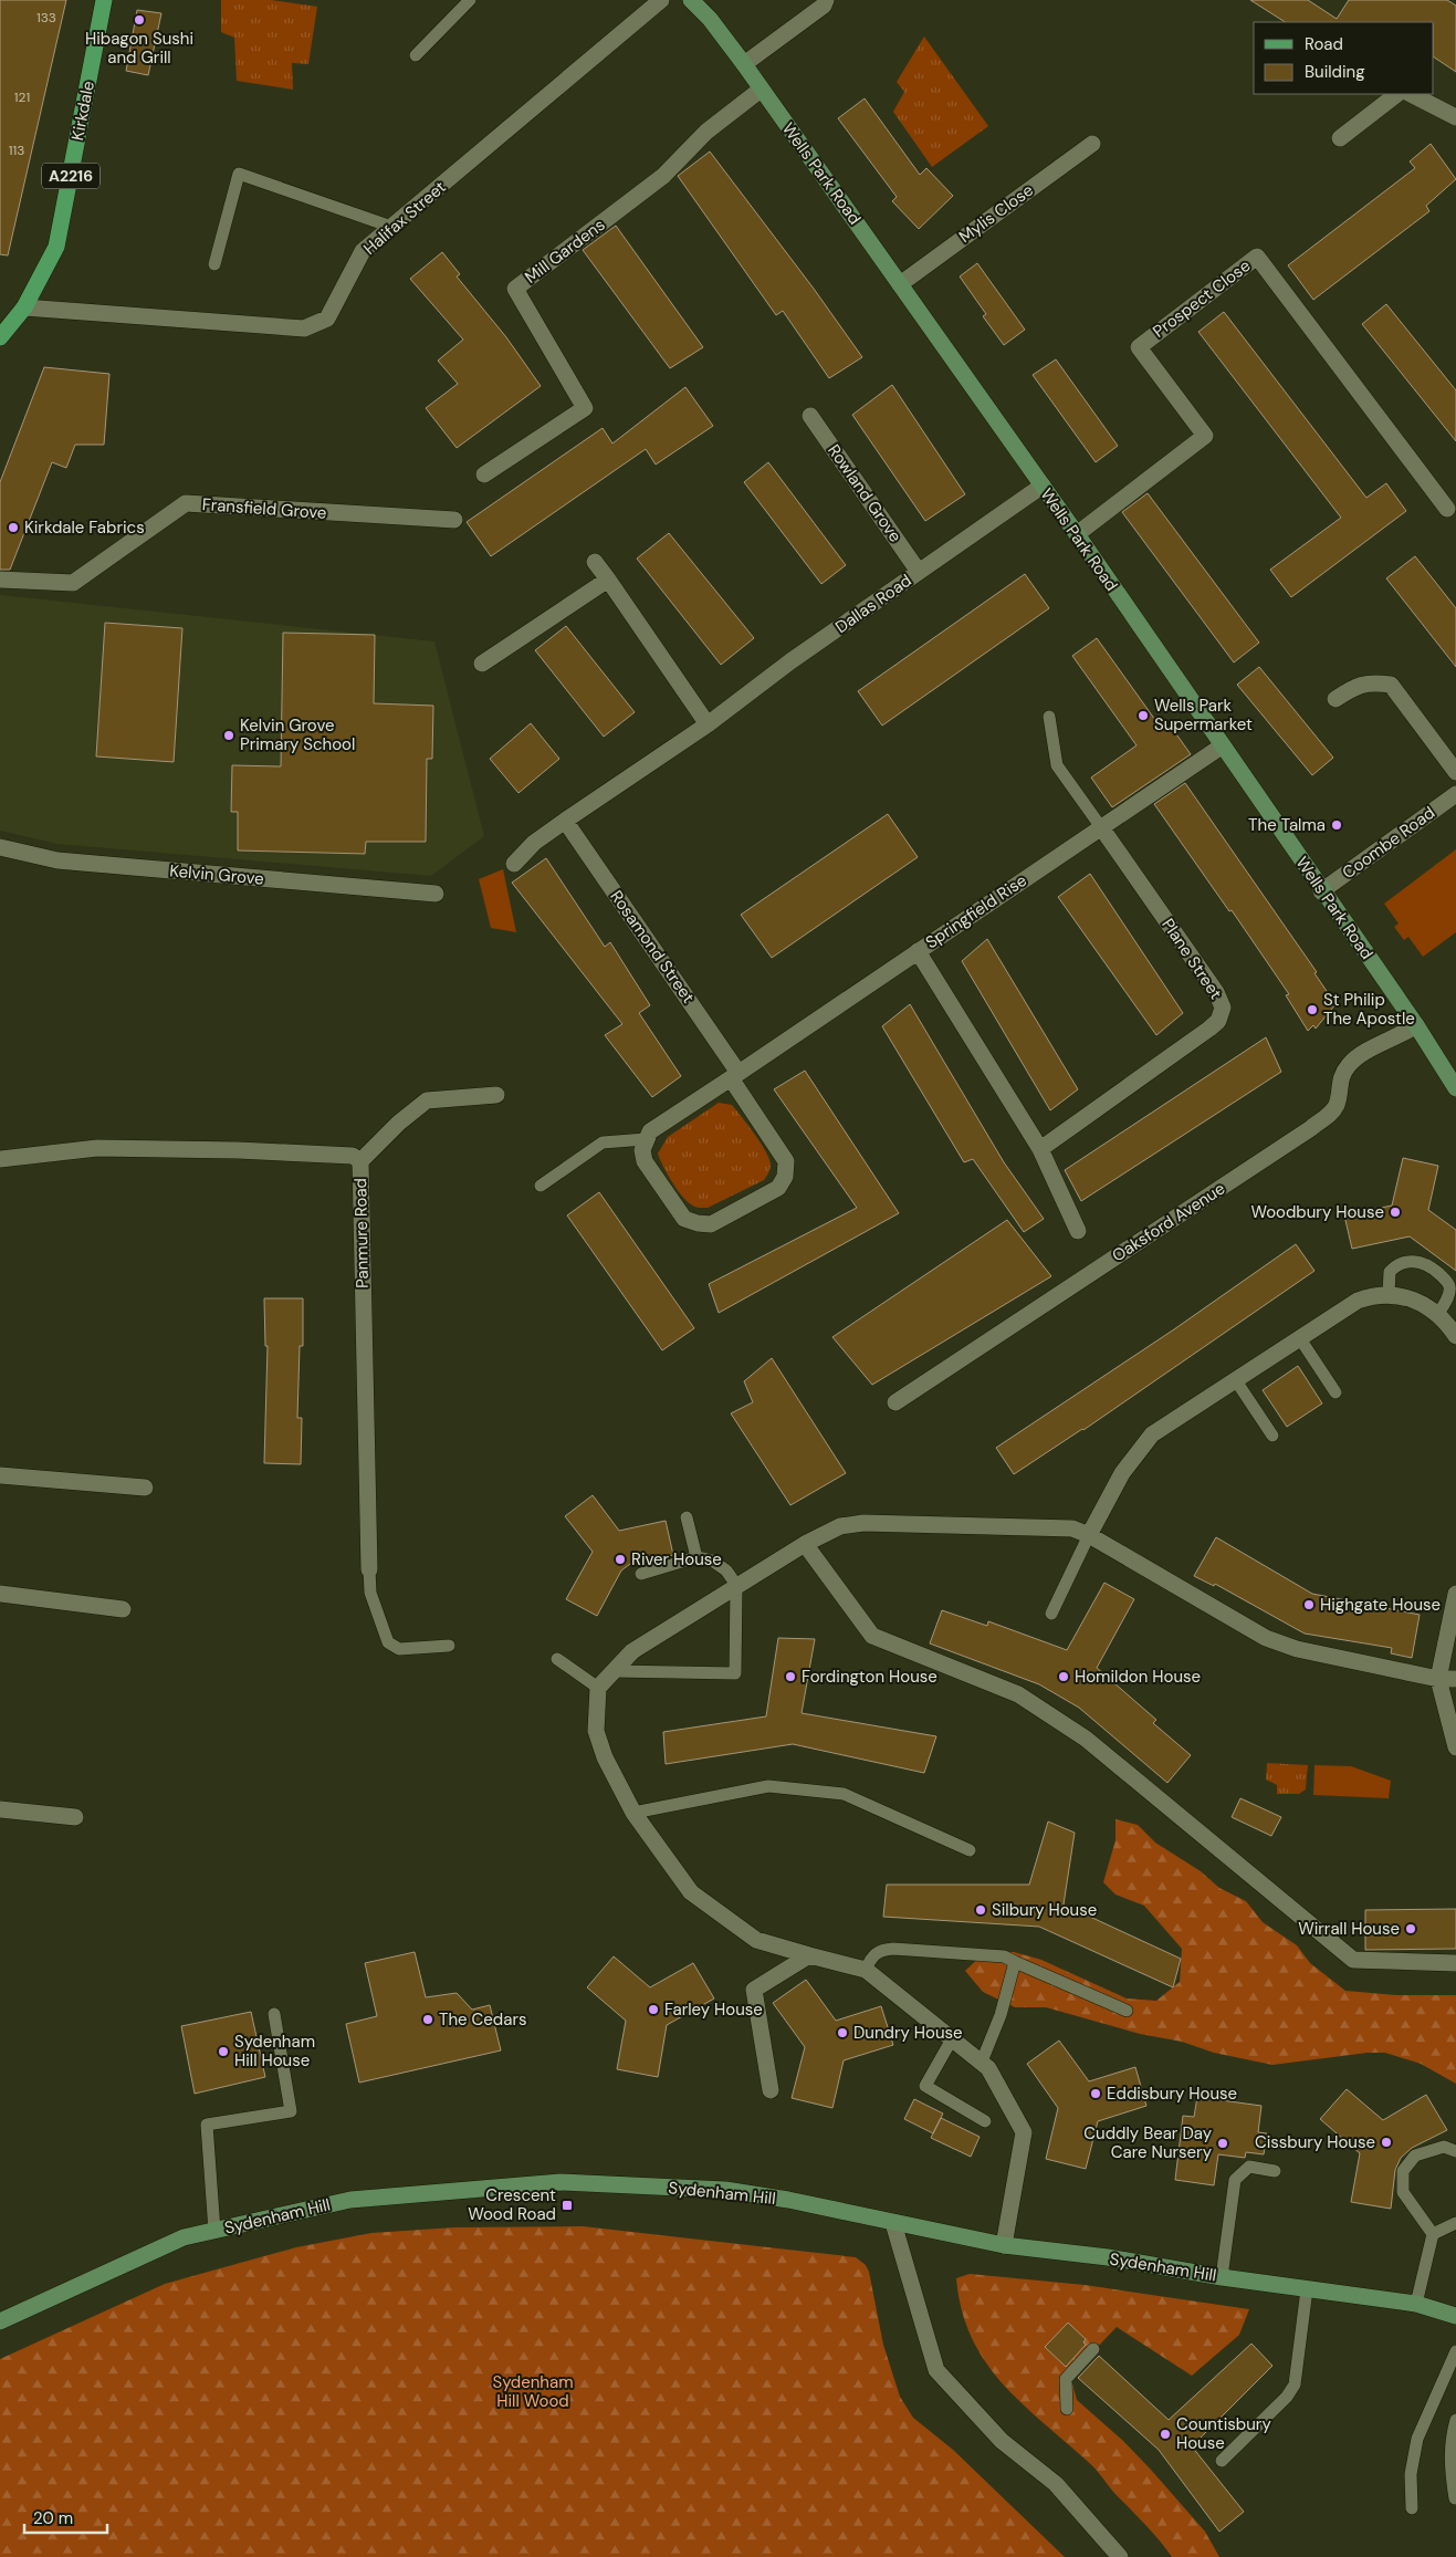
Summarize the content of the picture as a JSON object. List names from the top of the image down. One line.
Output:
{"streets":{"main road":["Kirkdale","A2216"],"street":["Wells Park Road","Mylis Close","Halifax Street","Mill Gardens","Prospect Close","Rowland Grove","Fransfield Grove","Dallas Road","Coombe Road","Kelvin Grove","Springfield Rise","Rosamond Street","Plane Street","Oaksford Avenue","Panmure Road","Sydenham Hill"]},"crossings":[["Kirkdale","Halifax Street"],["Wells Park Road","Mylis Close"],["Wells Park Road","Mill Gardens"],["Wells Park Road","Prospect Close"],["Wells Park Road","Dallas Road"],["Wells Park Road","Coombe Road"],["Wells Park Road","Springfield Rise"],["Wells Park Road","Oaksford Avenue"],["Rowland Grove","Dallas Road"],["Dallas Road","Rosamond Street"],["Springfield Rise","Rosamond Street"],["Springfield Rise","Plane Street"]],"parks":["Sydenham Hill Wood"],"places":{"other":["Hibagon Sushi and Grill","Kirkdale Fabrics","Wells Park Supermarket","Kelvin Grove Primary School","The Talma","St Philip The Apostle","Woodbury House","River House","Highgate House","Fordington House","Homildon House","Silbury House","Wirrall House","Farley House","The Cedars","Dundry House","Sydenham Hill House","Eddisbury House","Cissbury House","Cuddly Bear Day Care Nursery","Countisbury House"],"transit":["Crescent Wood Road"]},"house_numbers":["133","121","113"],"legend":["Road","Building"],"scale_bar":"20 m"}
